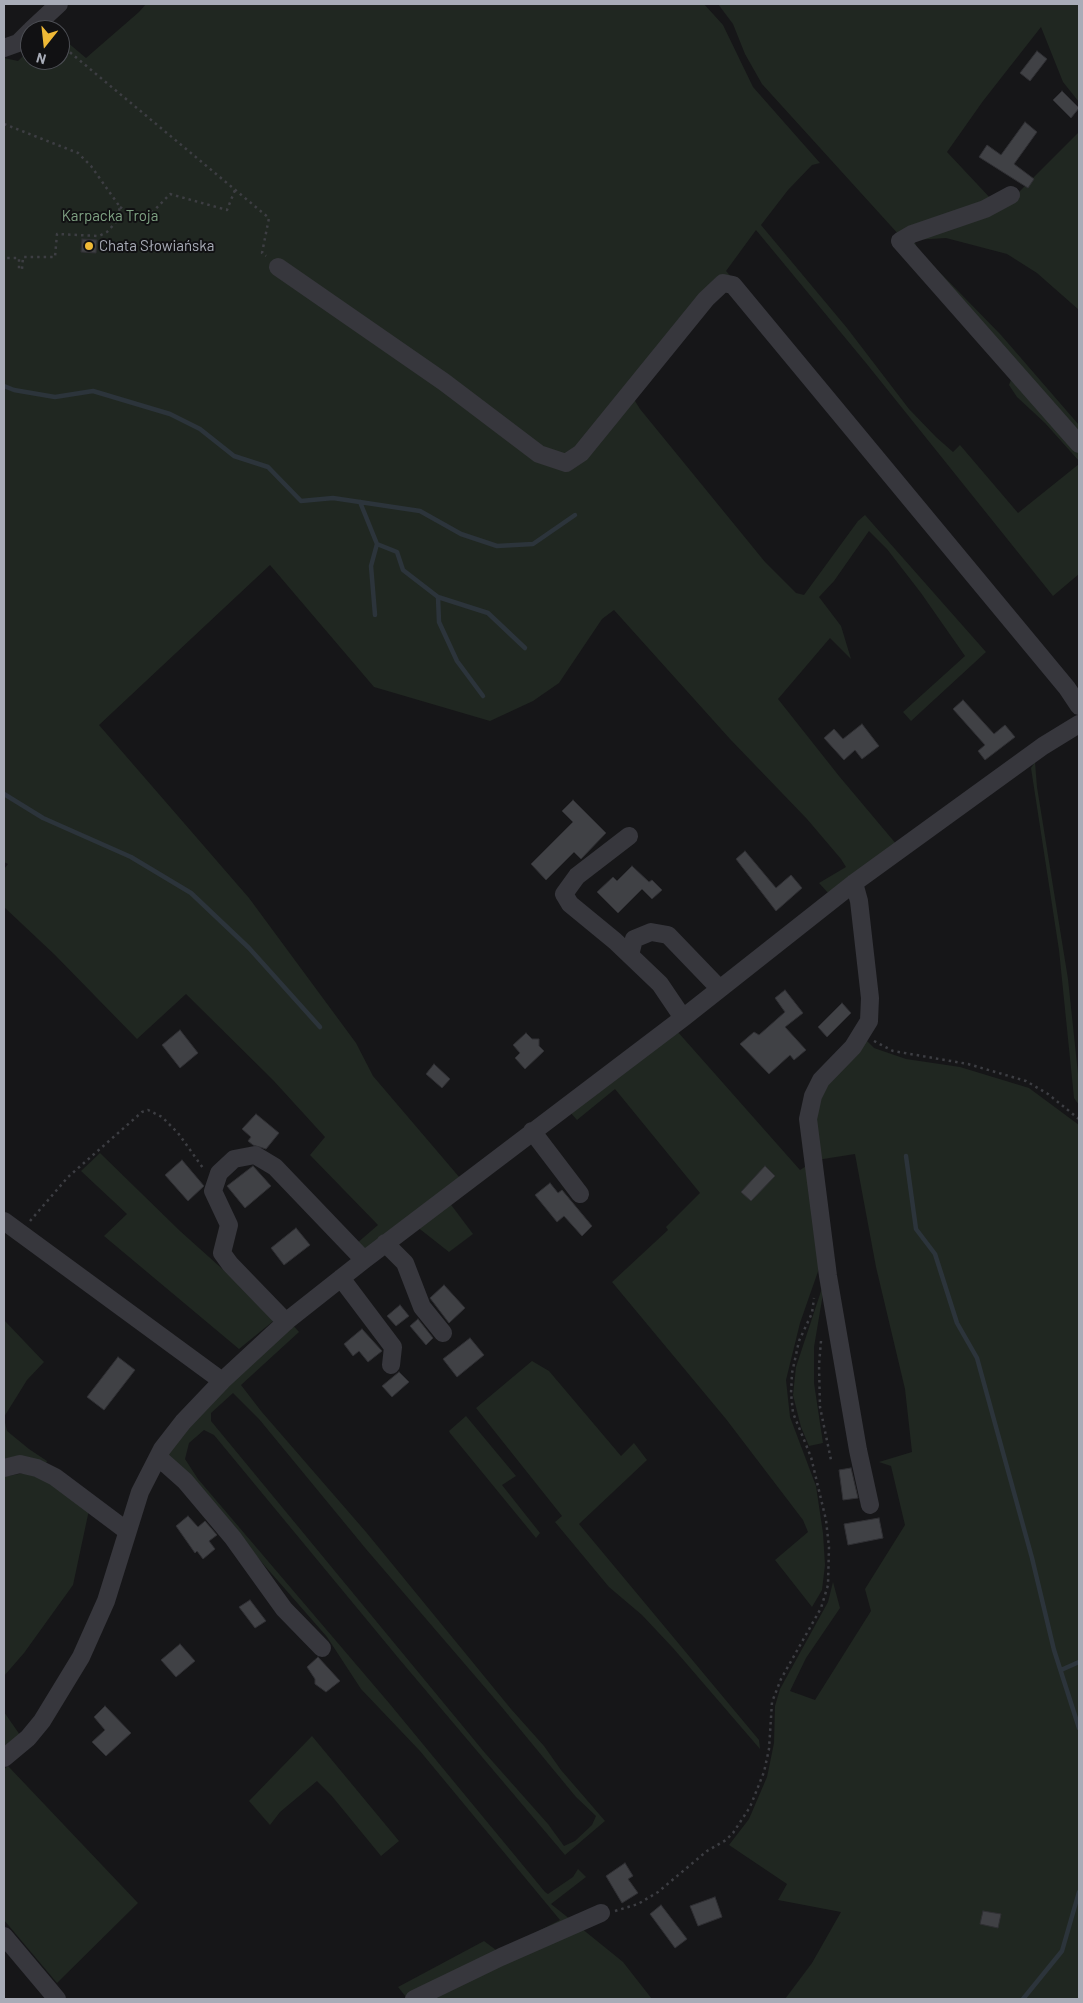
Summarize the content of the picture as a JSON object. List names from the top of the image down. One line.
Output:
{"parks":["Karpacka Troja"],"places":["Chata Słowiańska"],"north":"bottom"}
